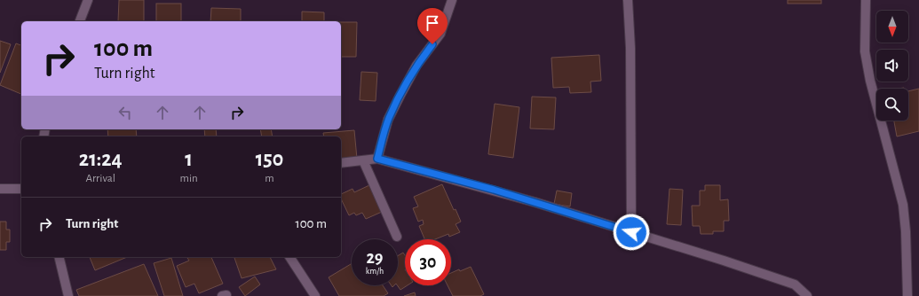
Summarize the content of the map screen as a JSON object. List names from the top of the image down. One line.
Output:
{"north":"bottom","page":{"turn":["100 m","Turn right"],"eta":["21:24","Arrival","1","min","150","m"],"list":[{"name":"Turn right","value":"100 m"}],"speed":"29 km/h","limit":"30"}}
